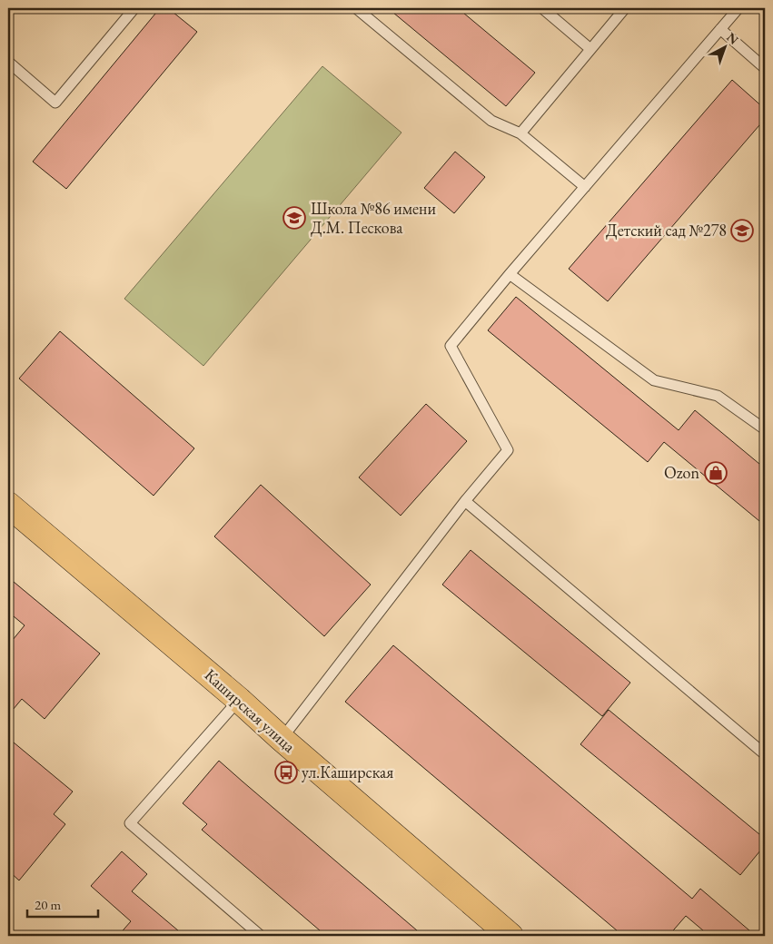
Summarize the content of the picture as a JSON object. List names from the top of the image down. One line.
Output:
{"streets":{"main road":["Каширская улица"]},"places":{"school or university":["Школа №86 имени Д.М. Пескова","Детский сад №278"],"shop":["Ozon"],"bus stop":["ул.Каширская"]},"scale_bar":"20 m","north":"top right"}
